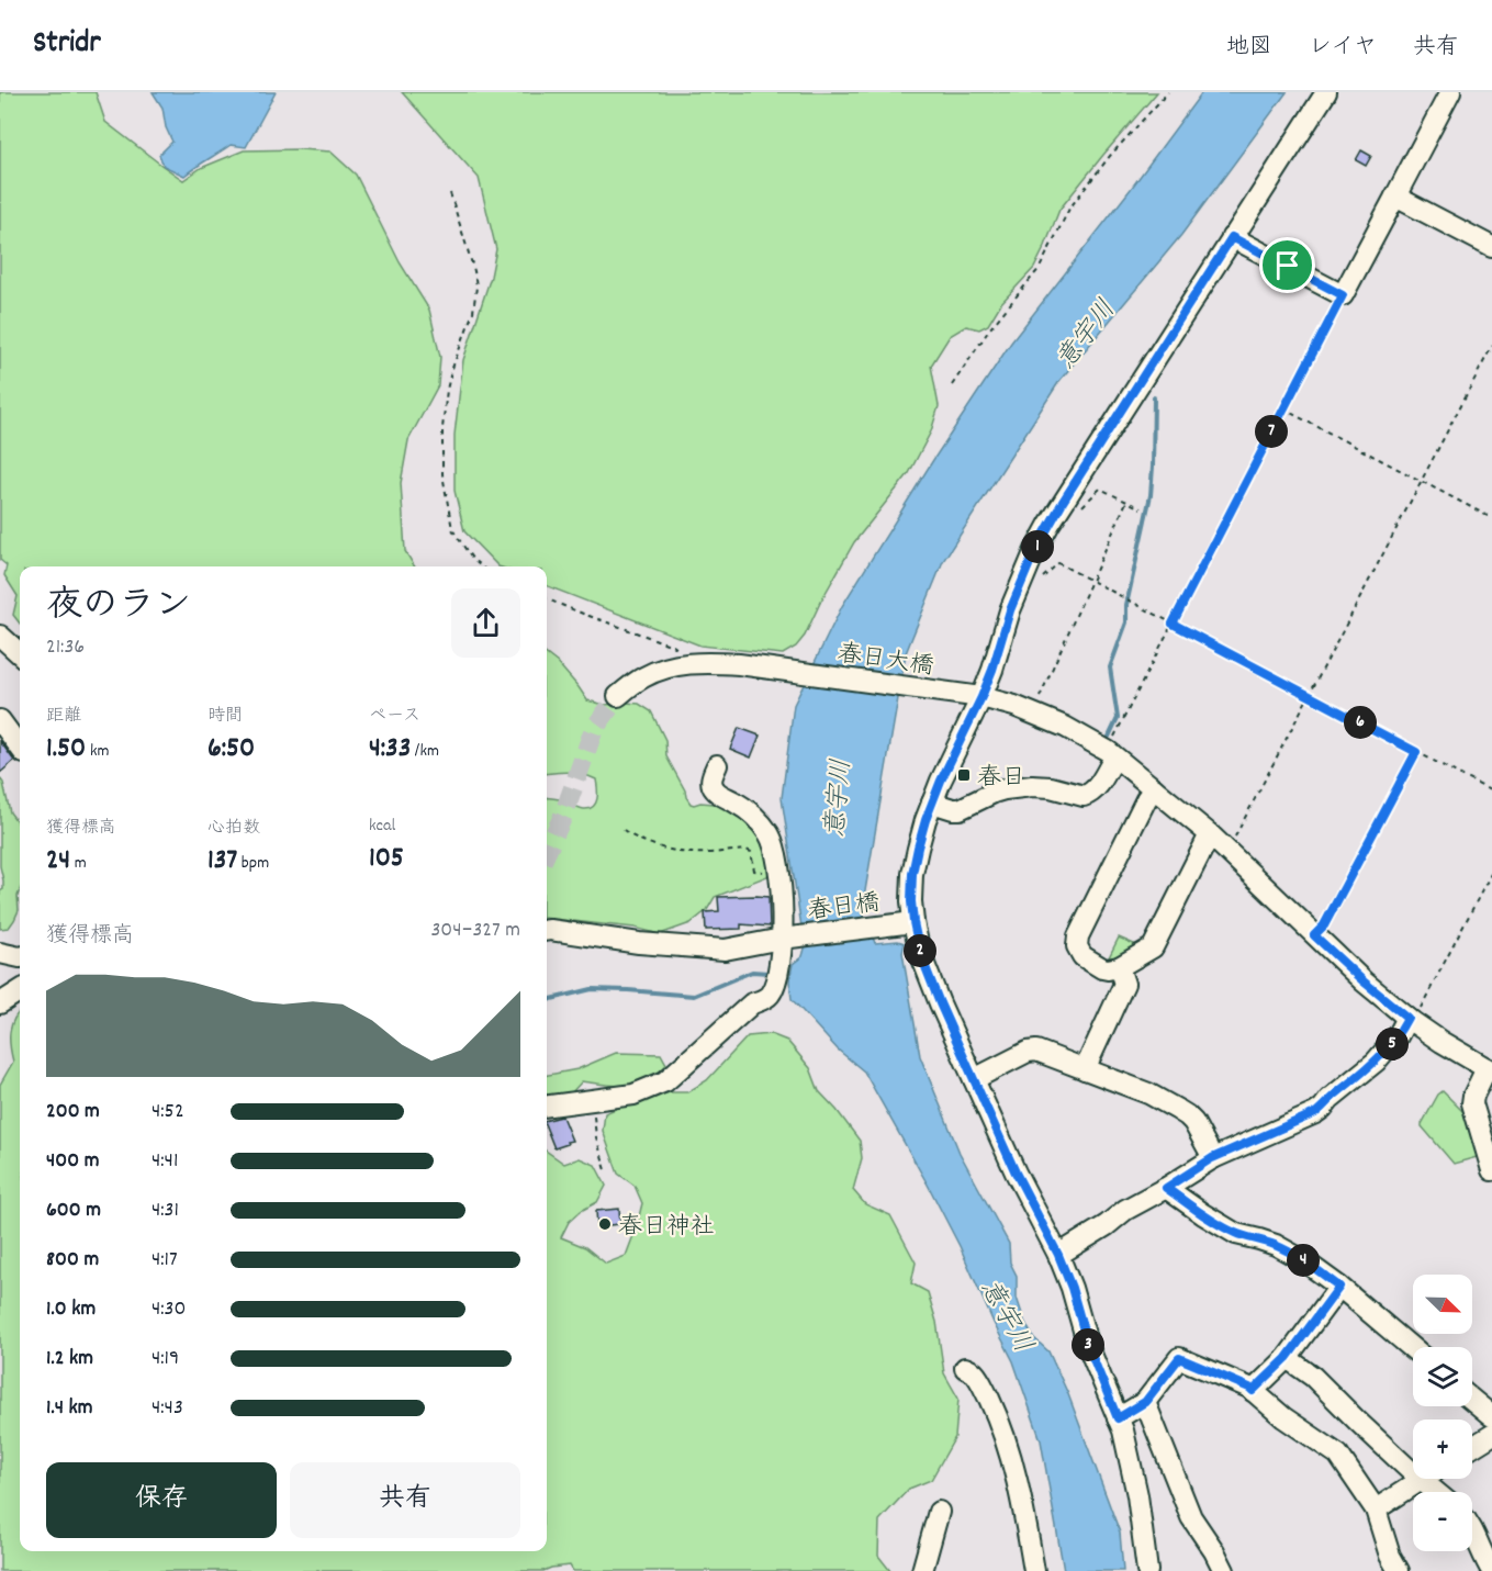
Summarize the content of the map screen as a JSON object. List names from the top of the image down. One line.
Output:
{"streets":{"street":["春日大橋","春日橋"]},"water":["意宇川"],"places":{"transit":["春日"],"other":["春日神社"]},"north":"bottom right","page":{"header":"Stridr","nav":["地図","レイヤ","共有"],"pins":["7","1","6","2","5","4","3"],"heading":["夜のラン","21:36"],"stats":[["距離","1.50 km"],["時間","6:50"],["ペース","4:33 /km"],["獲得標高","24 m"],["心拍数","137 bpm"],["kcal","105"]],"chart":["獲得標高","304–327 m"],"list":[{"name":"200 m","note":"4:52"},{"name":"400 m","note":"4:41"},{"name":"600 m","note":"4:31"},{"name":"800 m","note":"4:17"},{"name":"1.0 km","note":"4:30"},{"name":"1.2 km","note":"4:19"},{"name":"1.4 km","note":"4:43"}],"map_buttons":["+","−"],"buttons":["保存","共有"]}}
